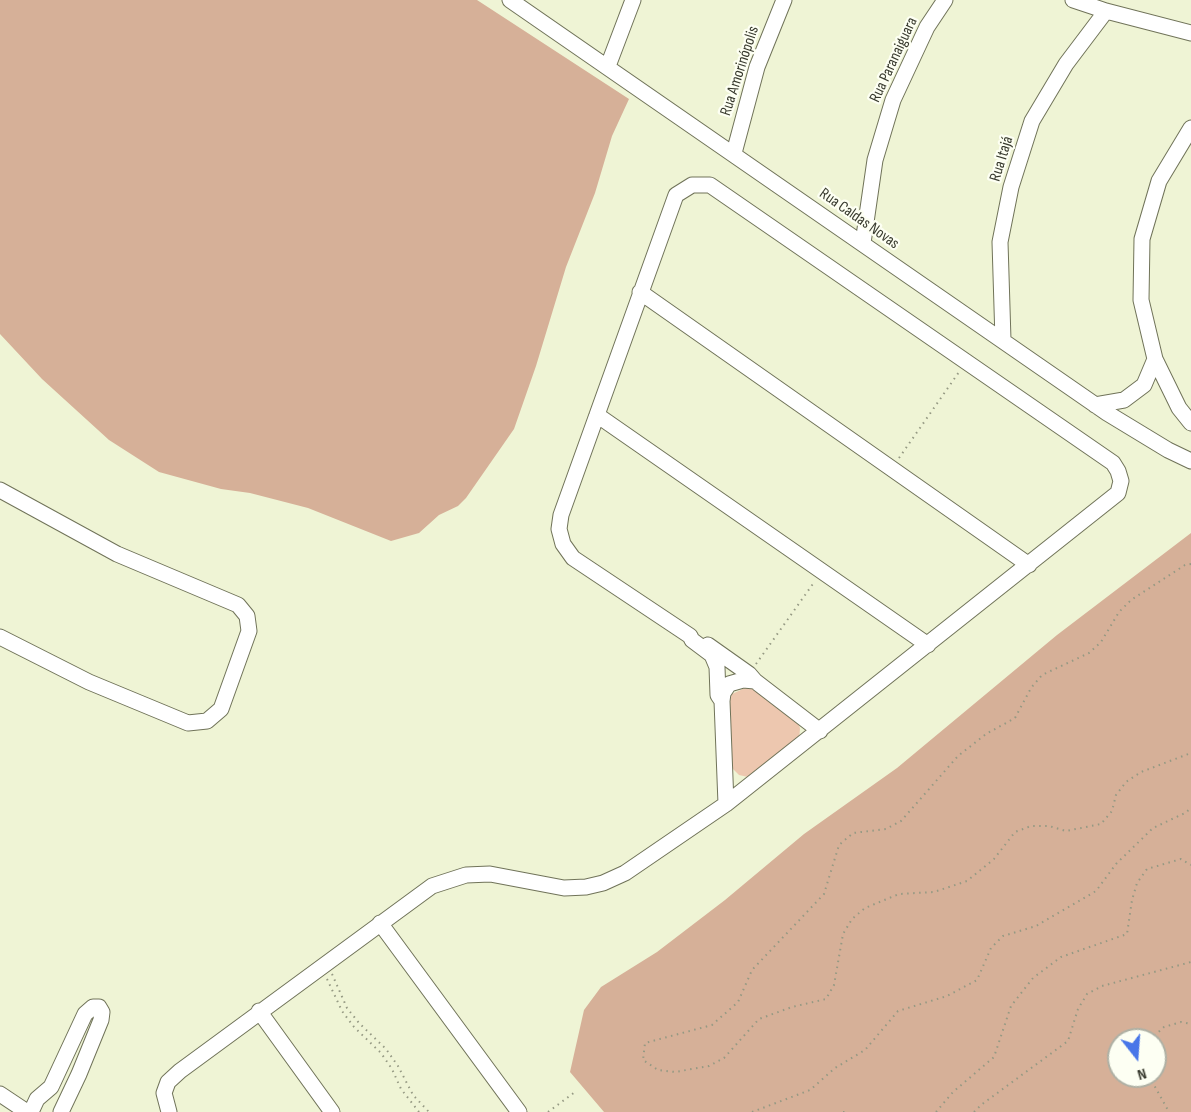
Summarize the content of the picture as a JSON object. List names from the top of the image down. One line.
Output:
{"streets":{"street":["Rua Paranaiguara","Rua Amorinópolis","Rua Itajá","Rua Caldas Novas"]},"crossings":[["Rua Paranaiguara","Rua Caldas Novas"],["Rua Amorinópolis","Rua Caldas Novas"],["Rua Itajá","Rua Caldas Novas"]],"north":"bottom"}
